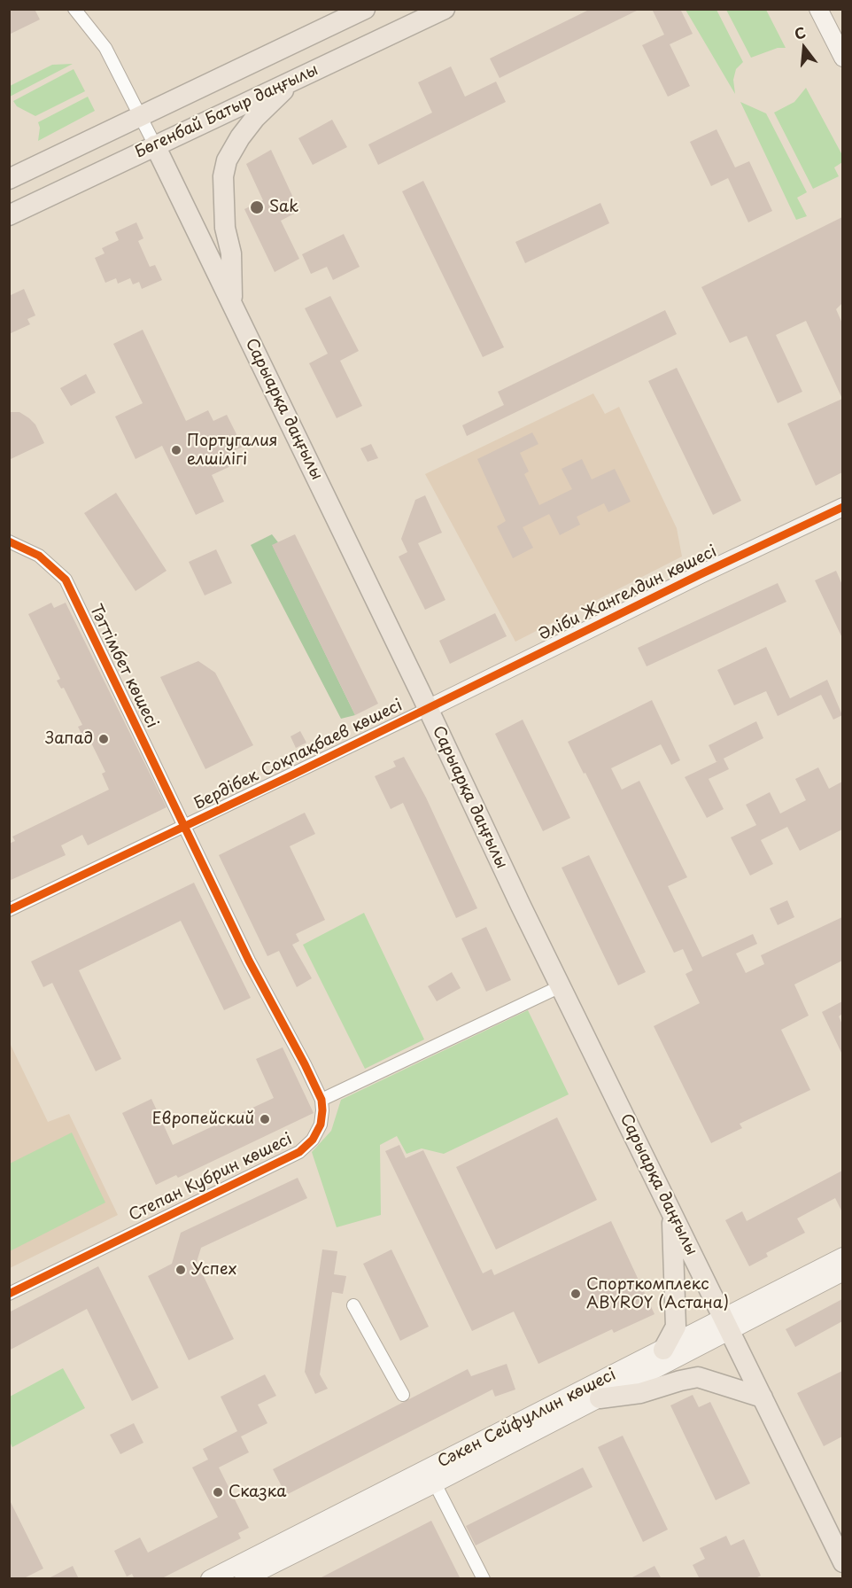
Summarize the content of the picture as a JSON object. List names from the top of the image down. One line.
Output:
{"streets":{"main road":["Бөгенбай Батыр даңғылы","Сарыарқа даңғылы","Әліби Жангелдин көшесі","Сәкен Сейфуллин көшесі"],"street":["Тәттімбет көшесі","Бердібек Соқпақбаев көшесі","Степан Кубрин көшесі"]},"crossings":[["Бөгенбай Батыр даңғылы","Сарыарқа даңғылы"],["Сарыарқа даңғылы","Әліби Жангелдин көшесі"],["Сарыарқа даңғылы","Бердібек Соқпақбаев көшесі"],["Сарыарқа даңғылы","Сәкен Сейфуллин көшесі"],["Әліби Жангелдин көшесі","Бердібек Соқпақбаев көшесі"],["Тәттімбет көшесі","Бердібек Соқпақбаев көшесі"]],"places":["Sak","Португалия елшілігі","Запад","Европейский","Успех","Спорткомплекс ABYROY (Астана)","Сказка"],"north":"top"}
